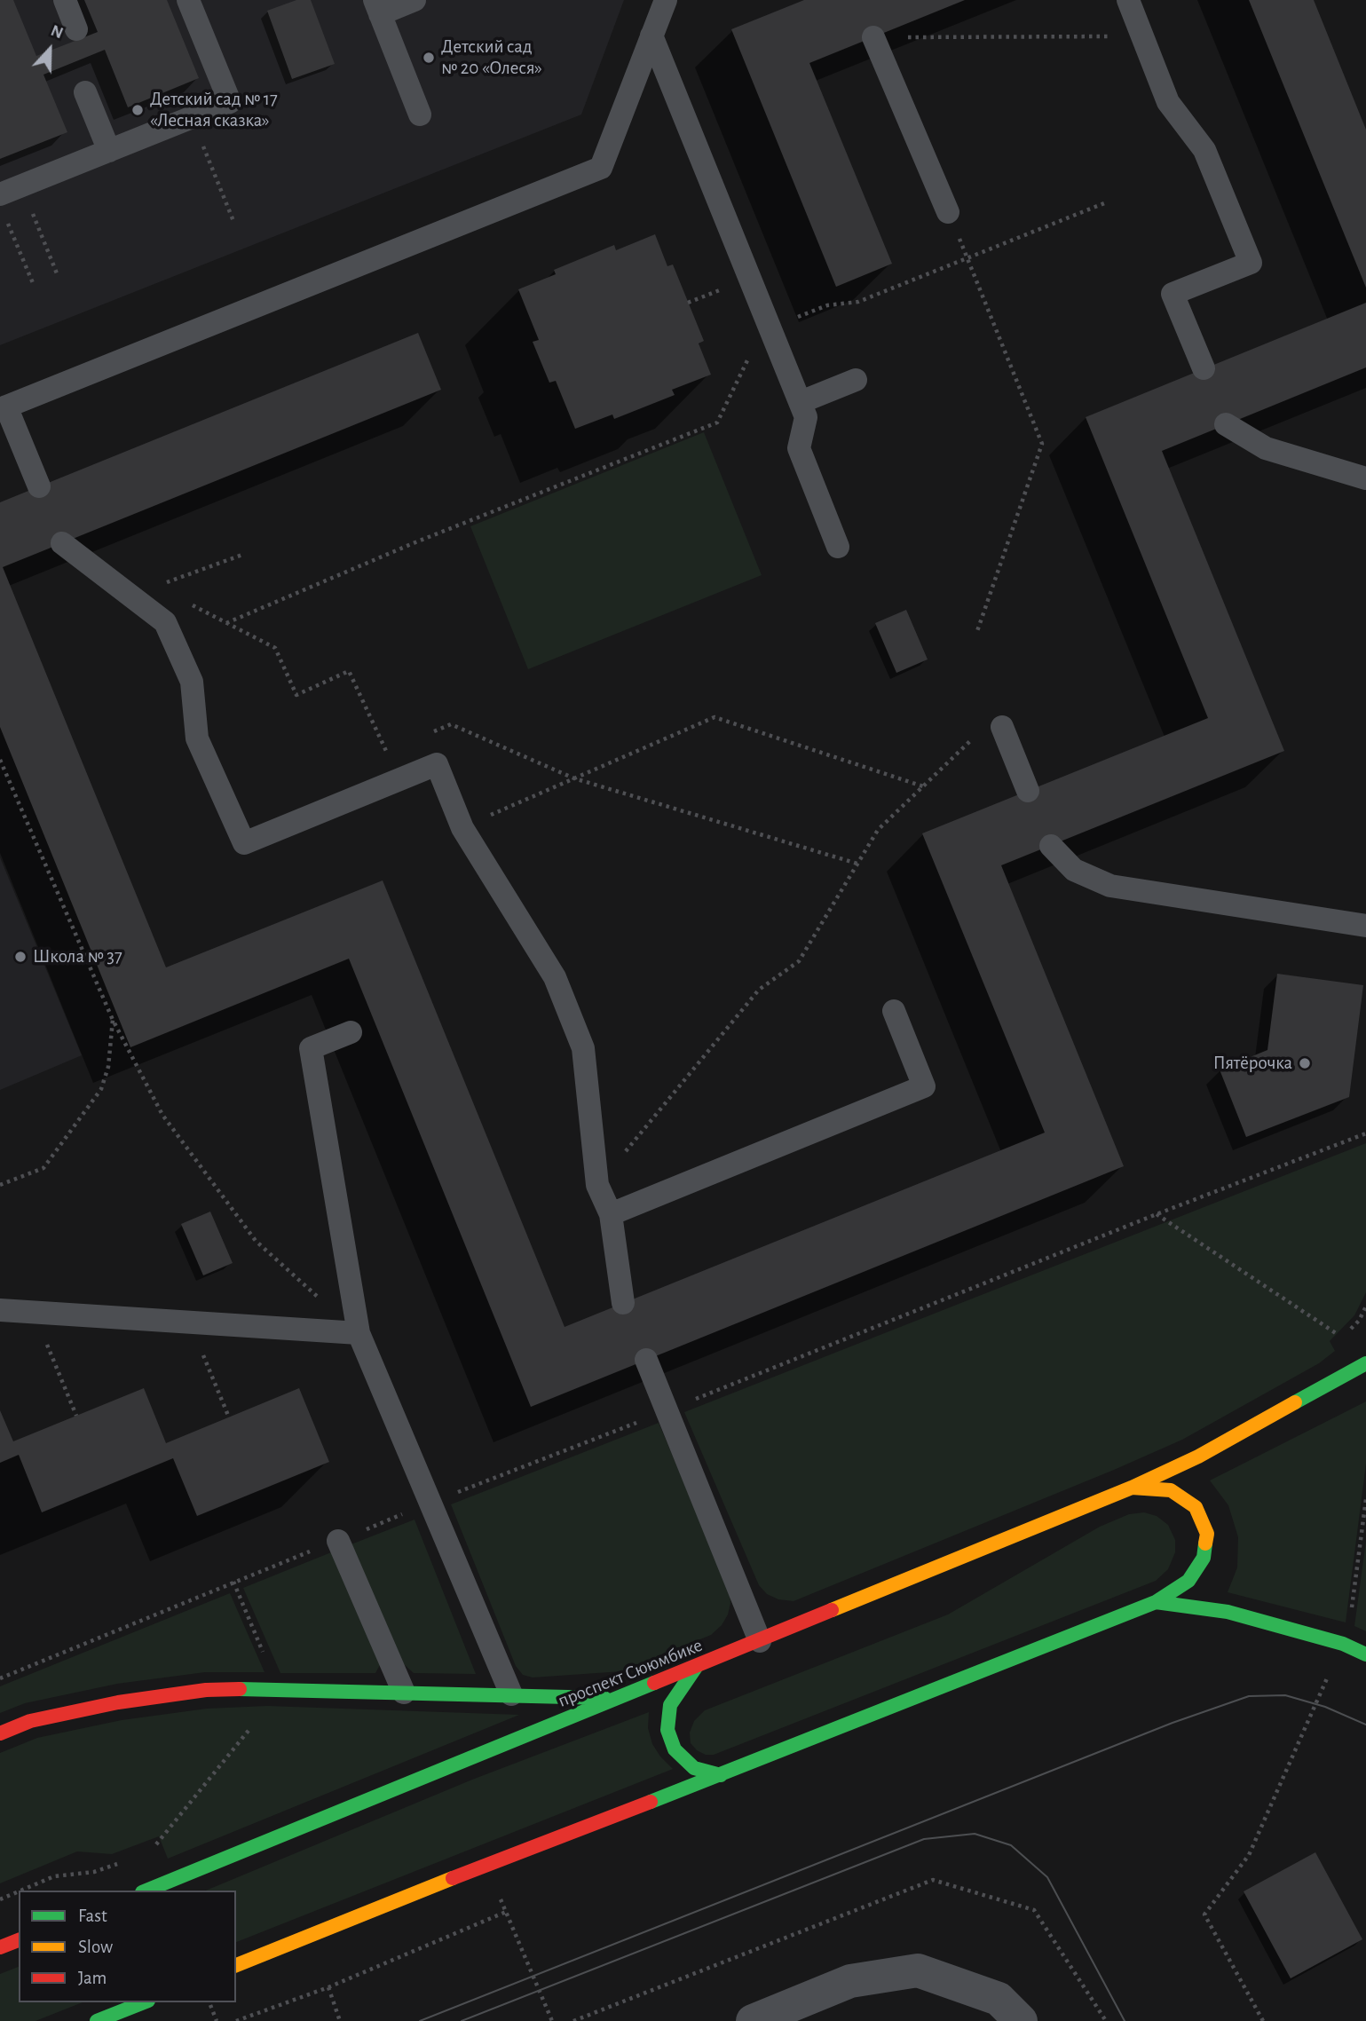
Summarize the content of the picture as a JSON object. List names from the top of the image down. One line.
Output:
{"streets":{"main road":["проспект Сююмбике"]},"places":["Детский сад № 20 «Олеся»","Детский сад № 17 «Лесная сказка»","Школа № 37","Пятёрочка"],"legend":["Fast","Slow","Jam"],"north":"top"}
